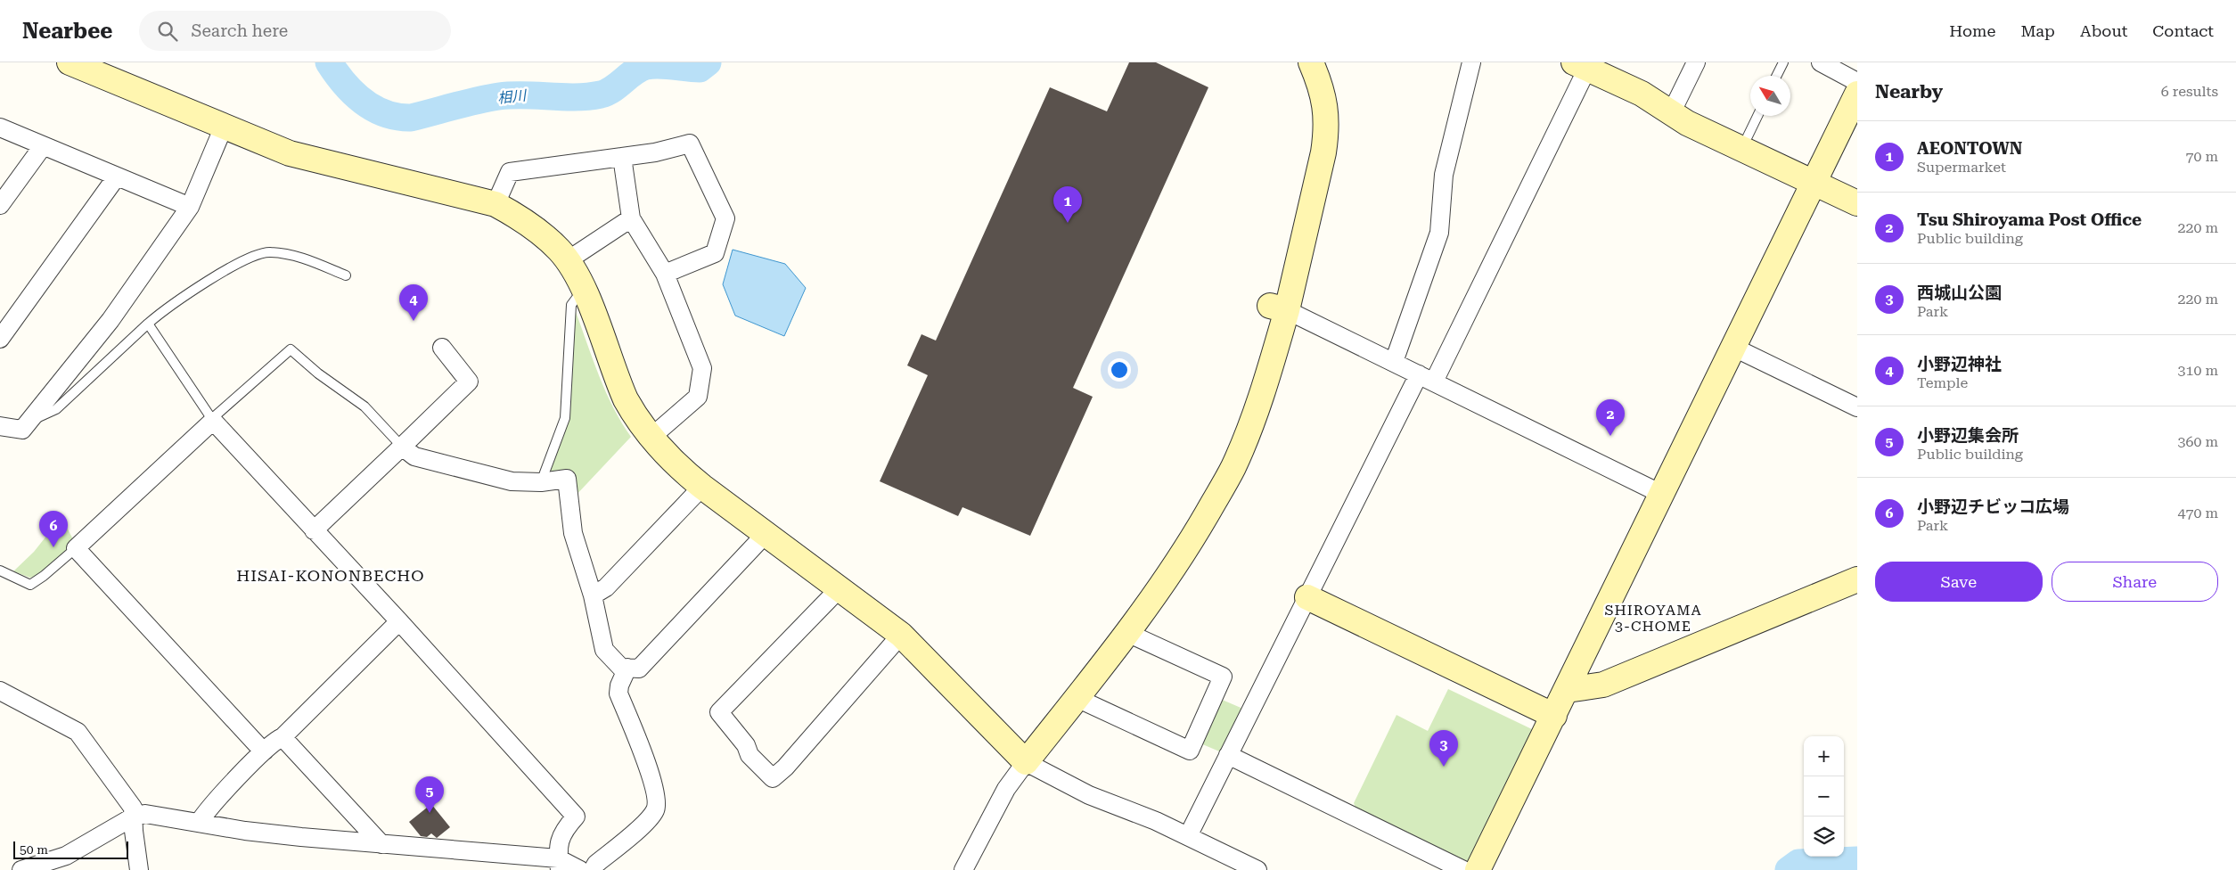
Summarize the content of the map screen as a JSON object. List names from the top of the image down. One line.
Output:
{"districts":["HISAI-KONONBECHO","SHIROYAMA 3-CHOME"],"water":["相川"],"scale_bar":"50 m","north":"top left","page":{"header":"Nearbee","search":"Search here","nav":["Home","Map","About","Contact"],"heading":["Nearby","6 results"],"list":[{"mark":"1","name":"AEONTOWN","note":"Supermarket","value":"70 m"},{"mark":"2","name":"Tsu Shiroyama Post Office","note":"Public building","value":"220 m"},{"mark":"3","name":"西城山公園","note":"Park","value":"220 m"},{"mark":"4","name":"小野辺神社","note":"Temple","value":"310 m"},{"mark":"5","name":"小野辺集会所","note":"Public building","value":"360 m"},{"mark":"6","name":"小野辺チビッコ広場","note":"Park","value":"470 m"}],"pins":["1","4","2","6","3","5"],"buttons":["Save","Share"],"map_buttons":["+","−"],"scale":"50 m"}}
